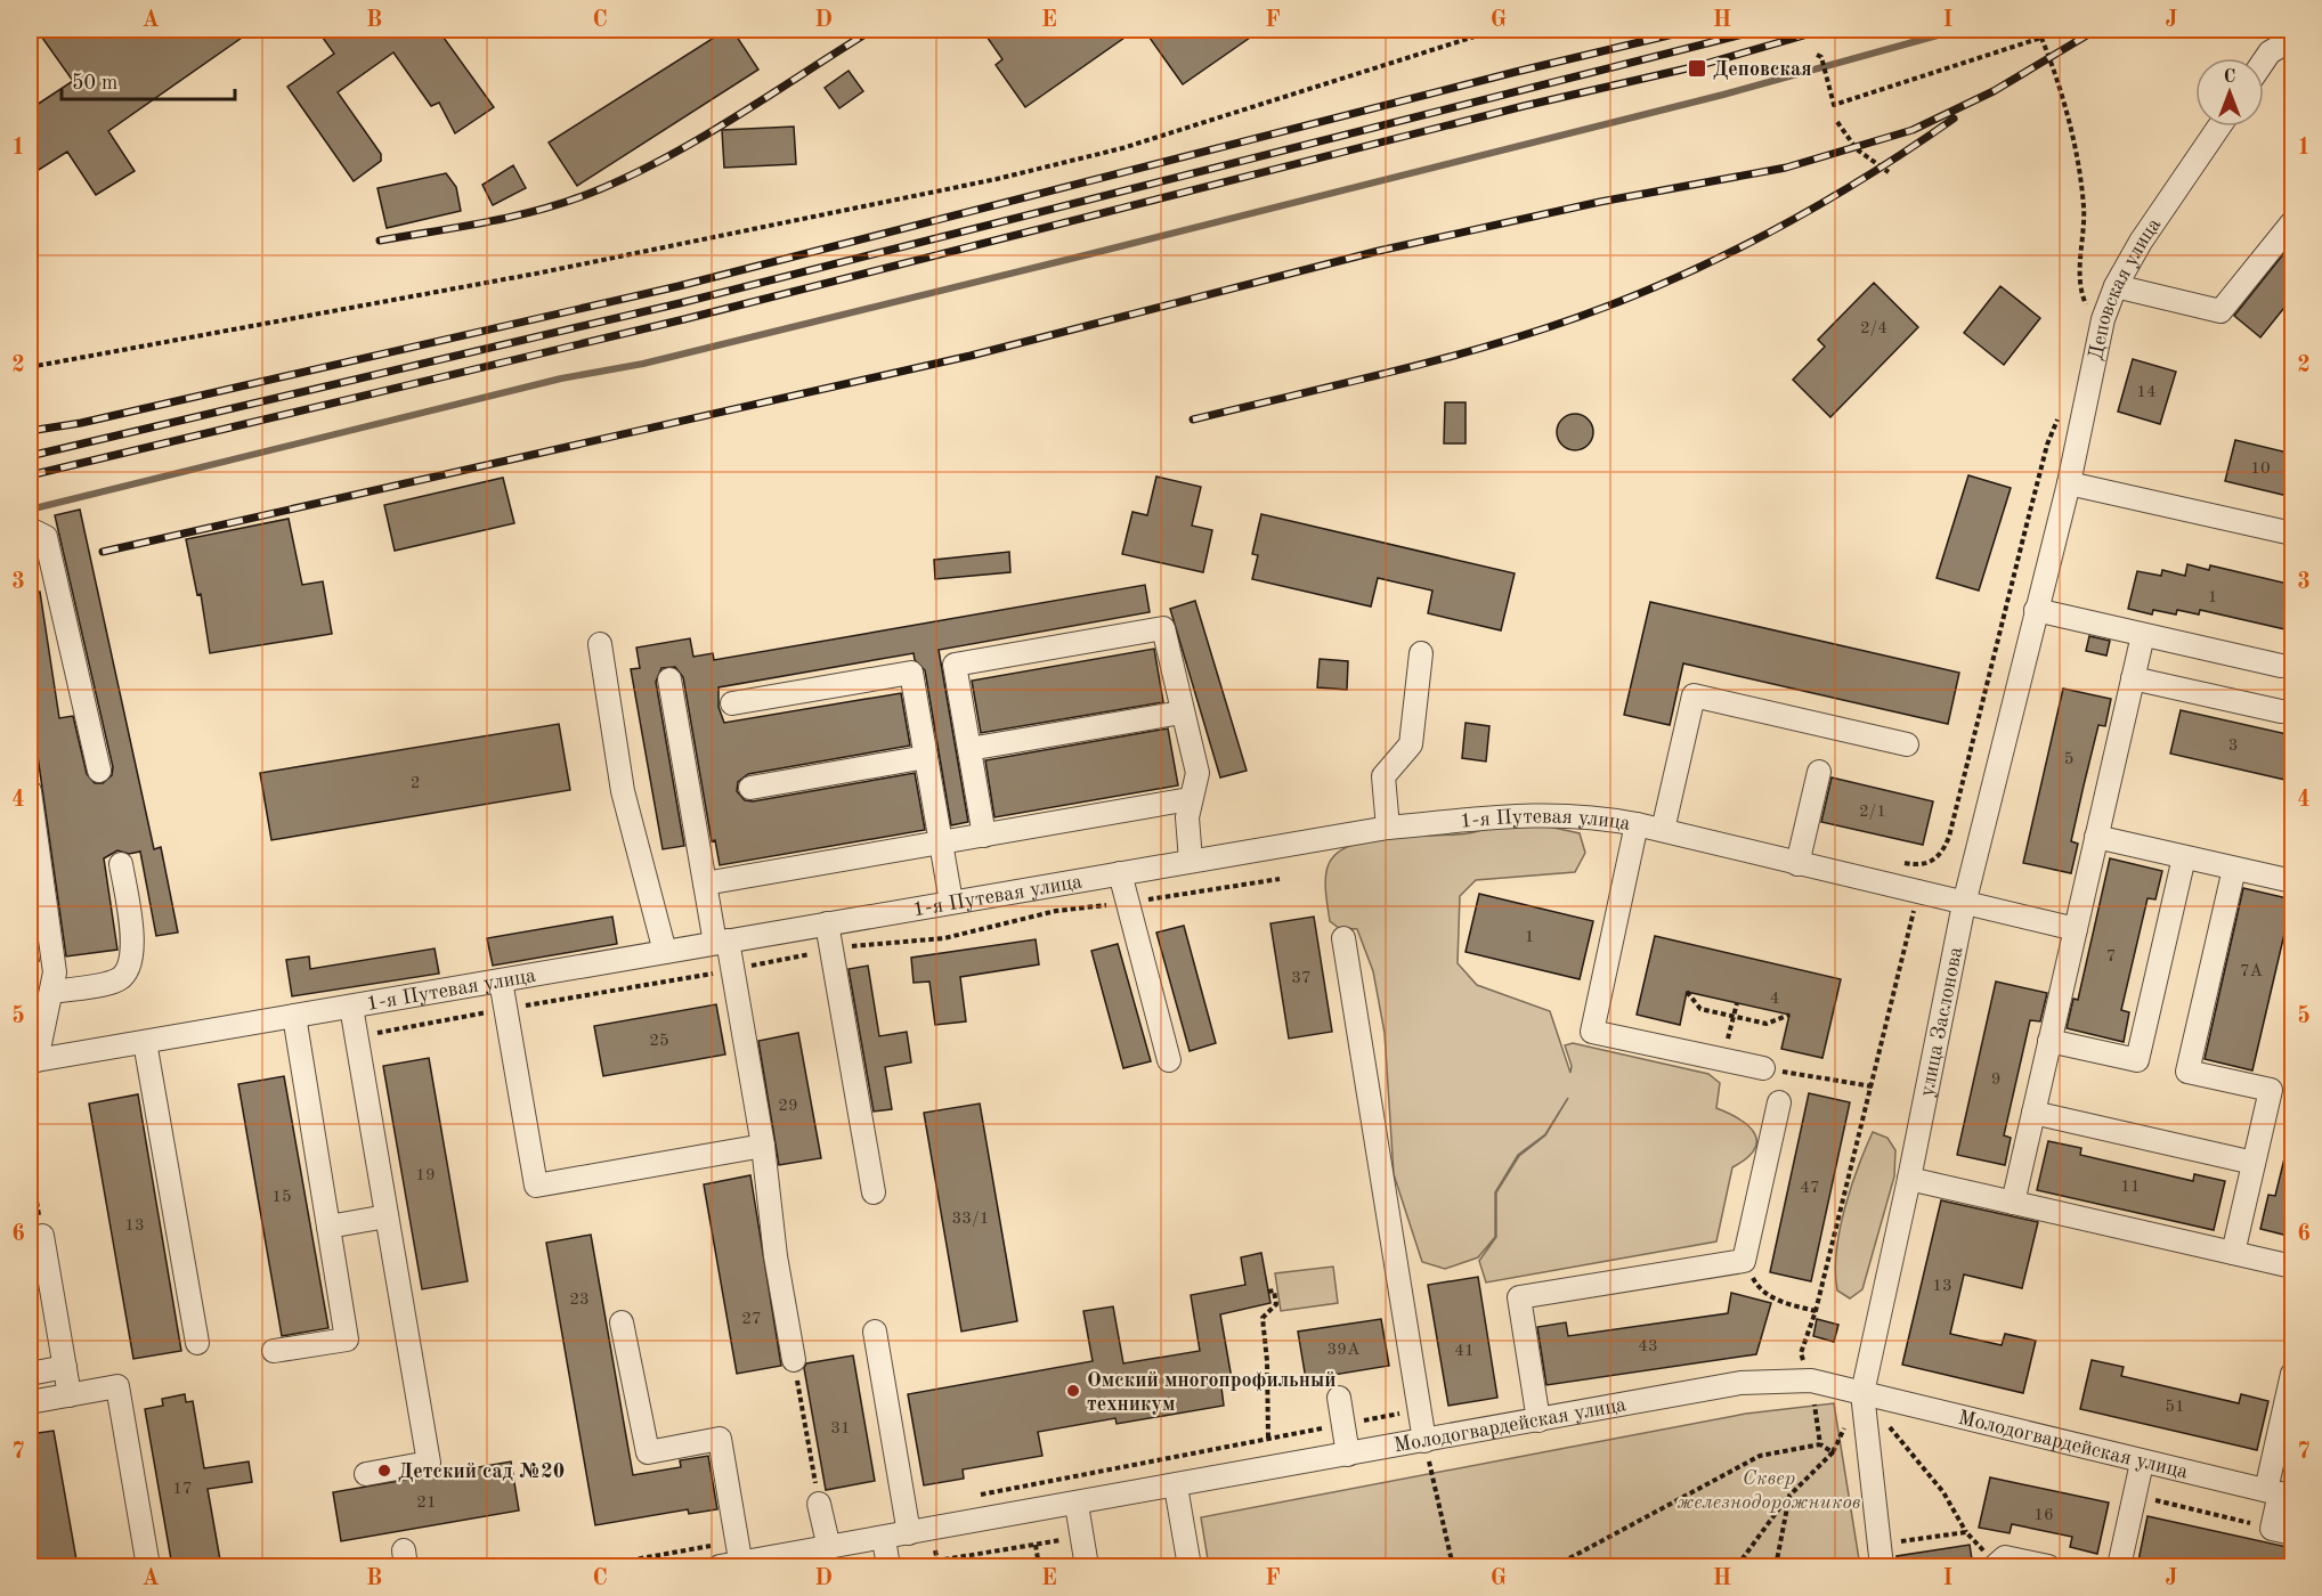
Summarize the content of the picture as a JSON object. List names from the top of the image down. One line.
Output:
{"streets":{"street":["Деповская улица","1-я Путевая улица","улица Заслонова","Молодогвардейская улица"]},"crossings":[["Деповская улица","улица Заслонова"],["1-я Путевая улица","улица Заслонова"],["улица Заслонова","Молодогвардейская улица"]],"parks":["Сквер железнодорожников"],"places":{"transit":["Деповская"],"other":["Омский многопрофильный техникум","Детский сад №20"]},"house_numbers":["2/4","14","10","1","3","5","2","2/1","1","7","7А","37","4","25","9","29","19","11","47","15","33/1","13","13","23","27","43","39А","41","51","31","17","21","16"],"scale_bar":"50 m","north":"top","grid":{"columns":["A","B","C","D","E","F","G","H","I","J"],"rows":["1","2","3","4","5","6","7"]}}
